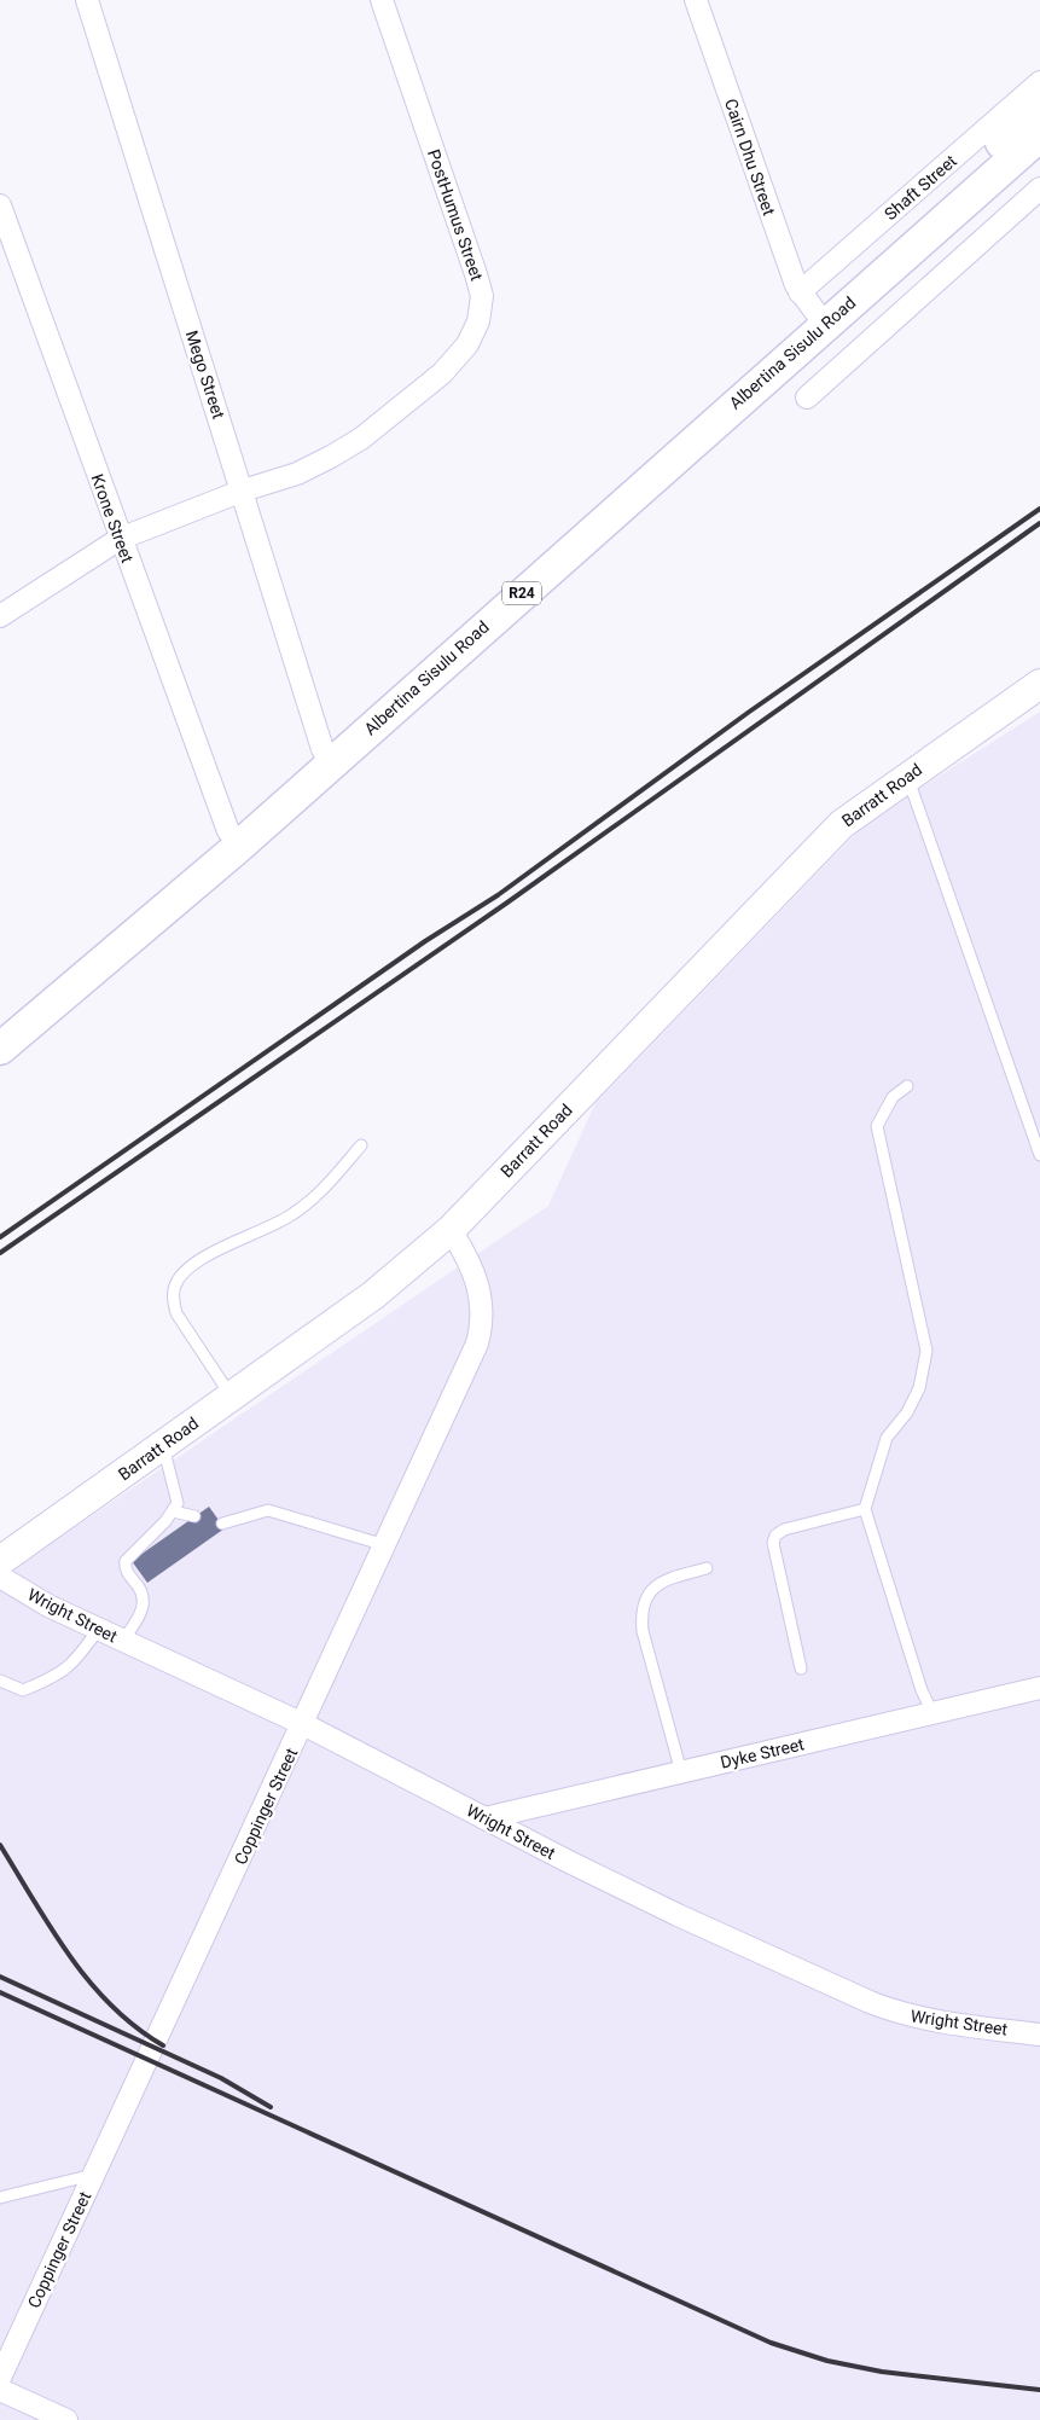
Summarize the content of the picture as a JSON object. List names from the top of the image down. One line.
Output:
{"streets":{"main road":["Albertina Sisulu Road","R24","Barratt Road"],"street":["Cairn Dhu Street","Shaft Street","PostHumus Street","Mego Street","Krone Street","Wright Street","Dyke Street","Coppinger Street"]},"crossings":[["Cairn Dhu Street","Shaft Street"],["Cairn Dhu Street","Albertina Sisulu Road"],["Shaft Street","Albertina Sisulu Road"],["PostHumus Street","Mego Street"],["PostHumus Street","Krone Street"],["Albertina Sisulu Road","Mego Street"],["Albertina Sisulu Road","Krone Street"],["Barratt Road","Coppinger Street"],["Wright Street","Dyke Street"],["Wright Street","Coppinger Street"]]}
